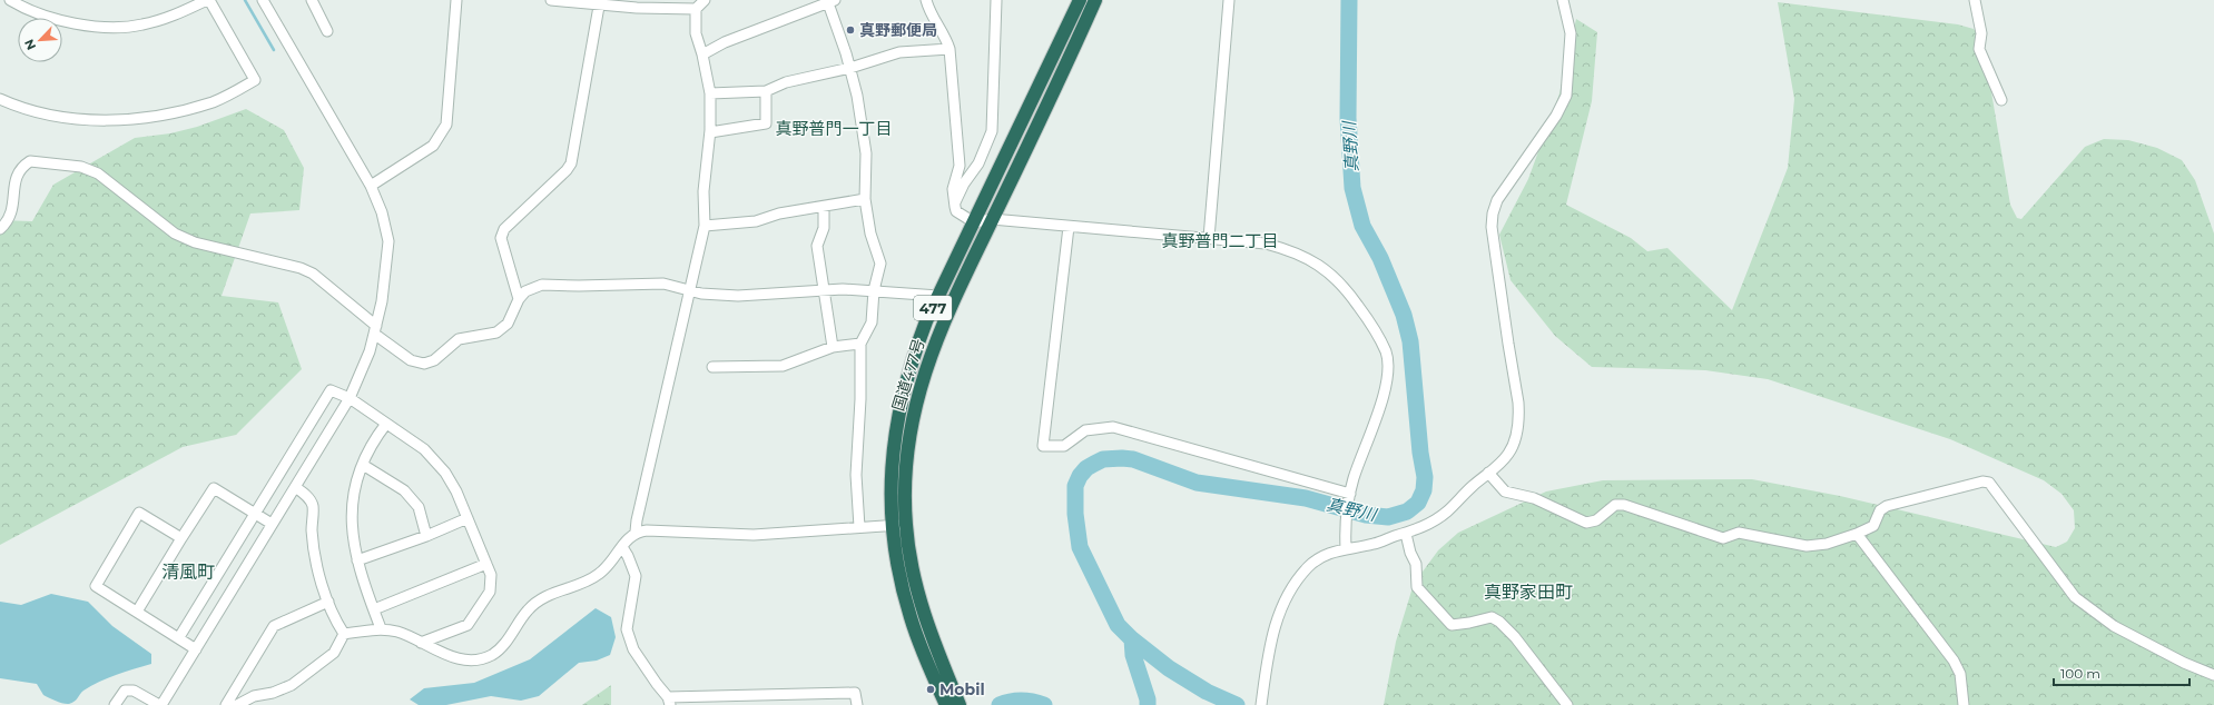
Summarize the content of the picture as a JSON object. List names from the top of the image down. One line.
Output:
{"streets":{"highway":["477","国道477号"]},"districts":["真野普門一丁目","真野普門二丁目","清風町","真野家田町"],"water":["真野川"],"places":["真野郵便局","Mobil"],"scale_bar":"100 m","north":"bottom left"}
